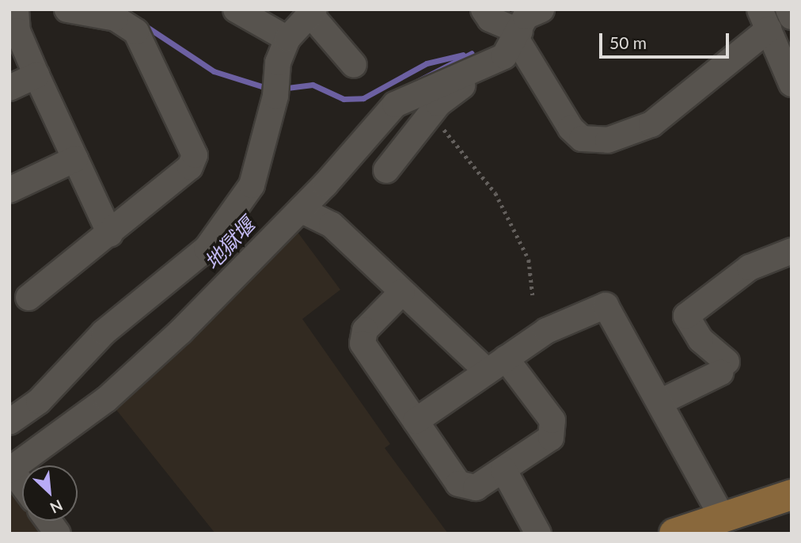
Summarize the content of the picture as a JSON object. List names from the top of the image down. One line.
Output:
{"water":["地獄堰"],"scale_bar":"50 m","north":"bottom right"}
